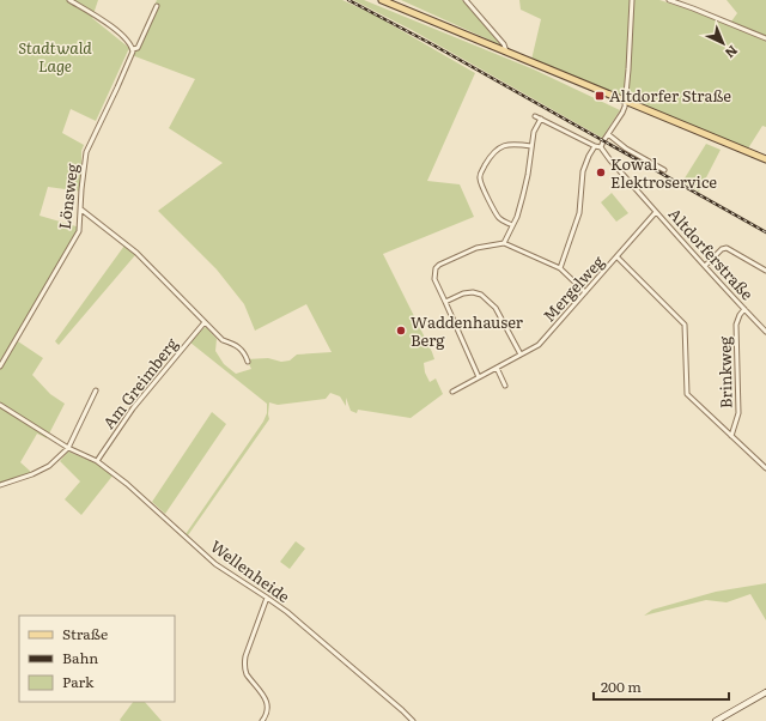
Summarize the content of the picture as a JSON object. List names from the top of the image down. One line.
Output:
{"streets":{"street":["Lönsweg","Altdorferstraße","Mergelweg","Brinkweg","Am Greimberg","Wellenheide"]},"crossings":[["Altdorferstraße","Mergelweg"],["Altdorferstraße","Brinkweg"],["Am Greimberg","Wellenheide"]],"parks":["Stadtwald Lage"],"places":{"transit":["Altdorfer Straße"],"other":["Kowal Elektroservice","Waddenhauser Berg"]},"legend":["Straße","Bahn","Park"],"scale_bar":"200 m","north":"bottom right"}
